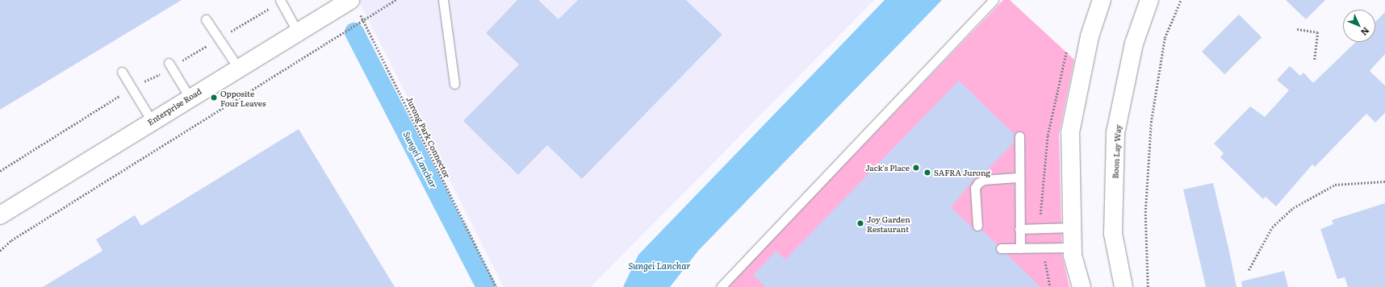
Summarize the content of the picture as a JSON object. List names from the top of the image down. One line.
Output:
{"streets":{"main road":["Enterprise Road","Boon Lay Way"],"path":["Jurong Park Connector"]},"water":["Sungei Lanchar"],"places":["Opposite Four Leaves","Jack's Place","SAFRA Jurong","Joy Garden Restaurant"],"north":"bottom right"}
